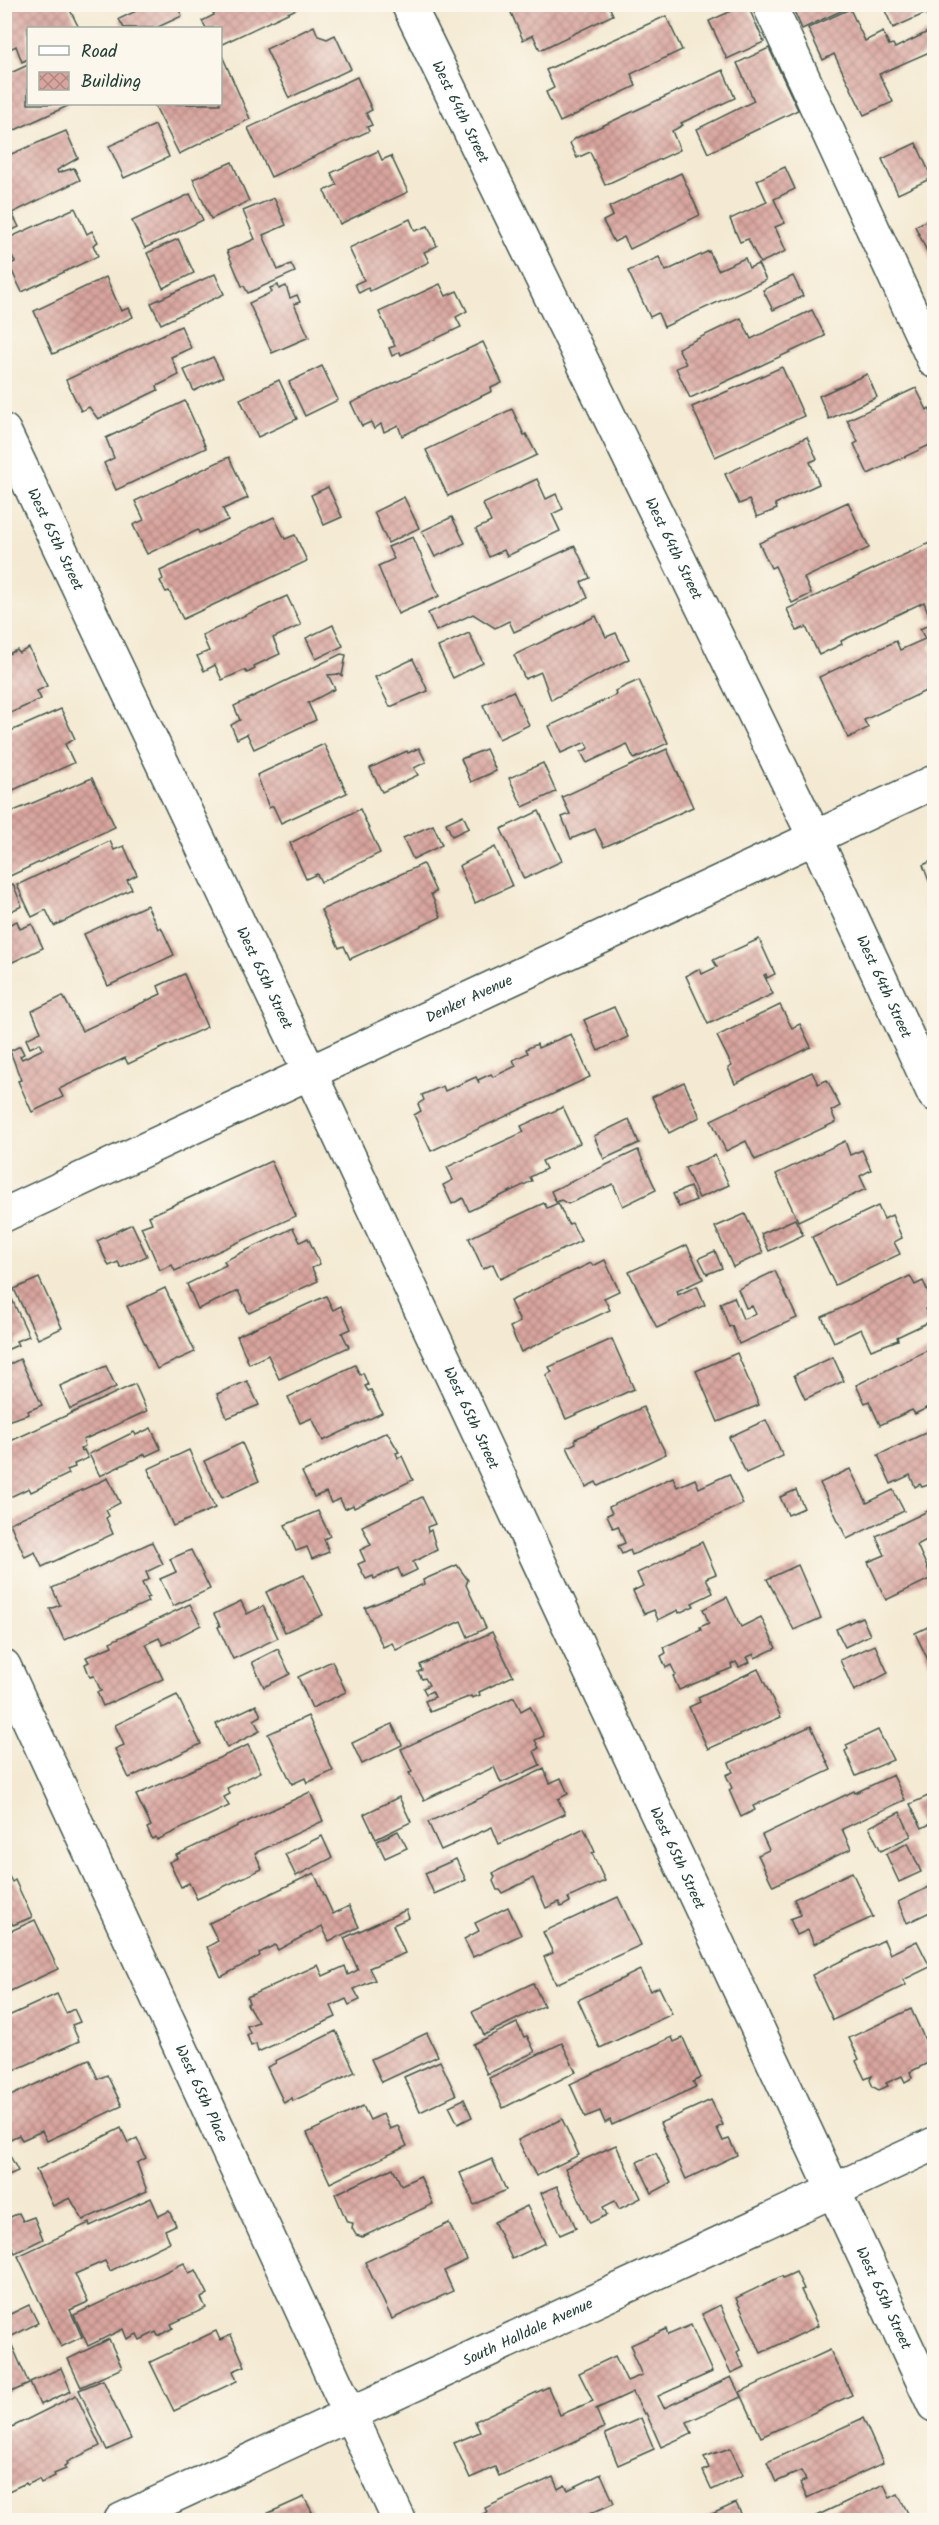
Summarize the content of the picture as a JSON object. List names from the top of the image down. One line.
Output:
{"streets":{"street":["West 64th Street","West 65th Street","Denker Avenue","West 65th Place","South Halldale Avenue"]},"crossings":[["West 64th Street","Denker Avenue"],["West 65th Street","Denker Avenue"],["West 65th Street","South Halldale Avenue"],["West 65th Place","South Halldale Avenue"]],"legend":["Road","Building"]}
